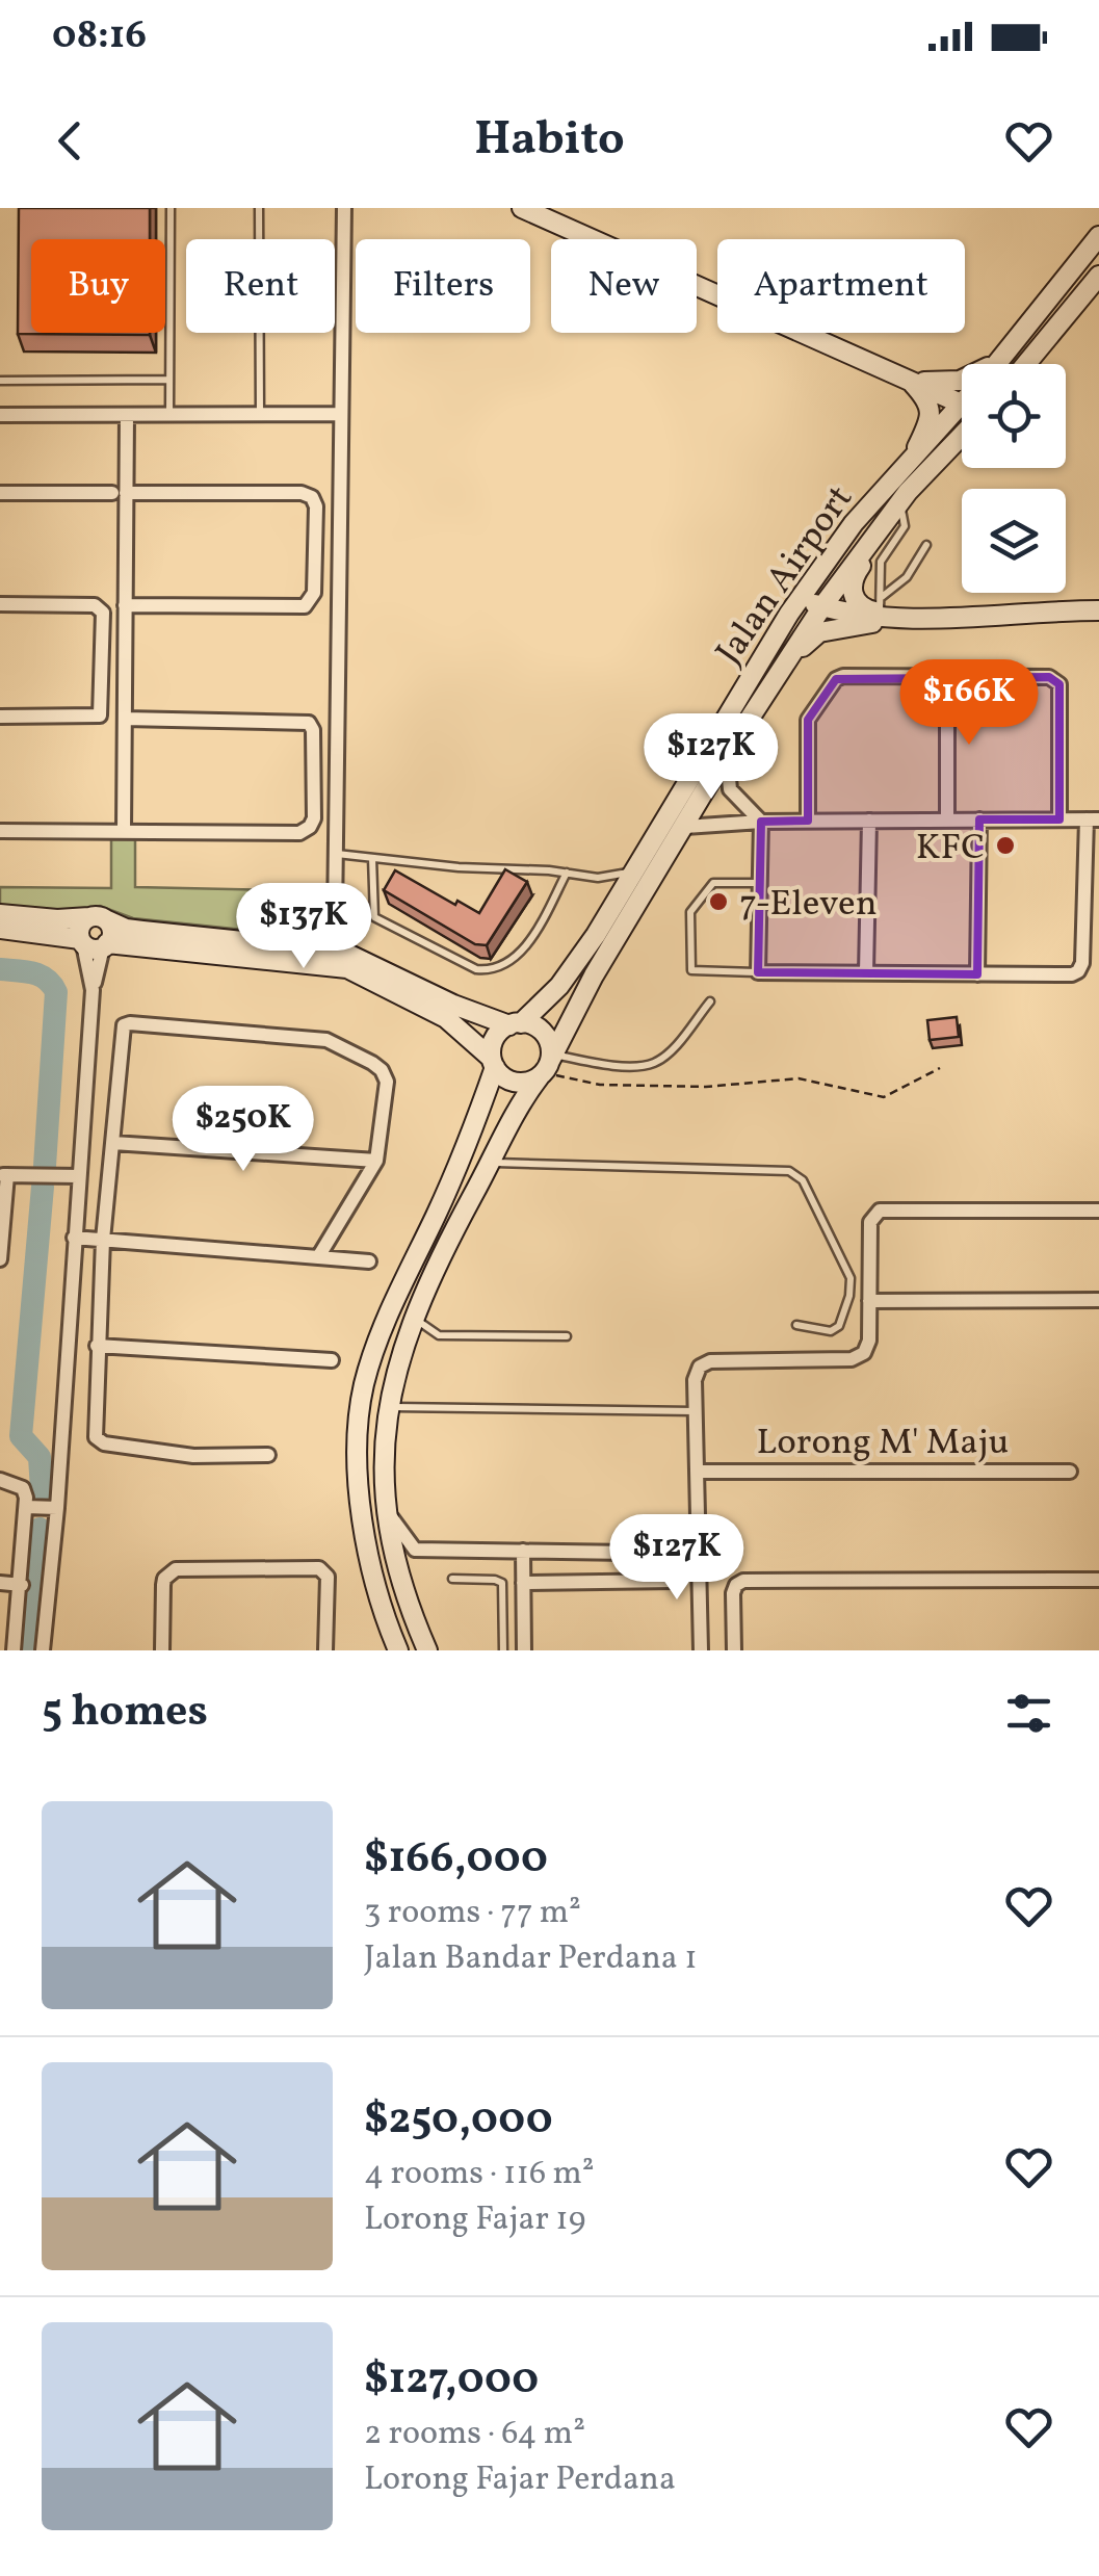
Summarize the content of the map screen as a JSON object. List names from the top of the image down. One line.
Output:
{"streets":{"main road":["Jalan Airport"],"street":["Lorong M' Maju"]},"places":["KFC","7-Eleven"],"page":{"status":"08:16","header":"Habito","chip":["Buy","Rent","Filters","New","Apartment"],"price":["$166K","$127K","$137K","$250K","$127K"],"heading":"5 homes","list":[{"name":"$166,000","note":"3 rooms · 77 m² · Jalan Bandar Perdana 1"},{"name":"$250,000","note":"4 rooms · 116 m² · Lorong Fajar 19"},{"name":"$127,000","note":"2 rooms · 64 m² · Lorong Fajar Perdana"}]}}
